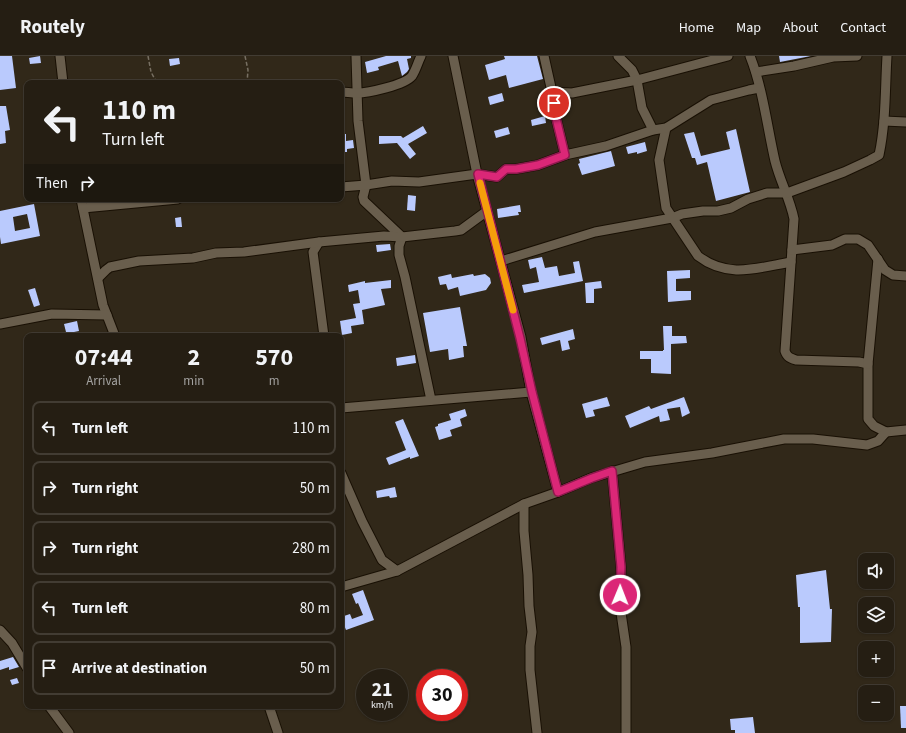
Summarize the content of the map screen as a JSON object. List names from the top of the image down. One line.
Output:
{"page":{"header":"Routely","nav":["Home","Map","About","Contact"],"turn":["110 m","Turn left"],"then":"Then","eta":["07:44","Arrival","2","min","570","m"],"list":[{"name":"Turn left","value":"110 m"},{"name":"Turn right","value":"50 m"},{"name":"Turn right","value":"280 m"},{"name":"Turn left","value":"80 m"},{"name":"Arrive at destination","value":"50 m"}],"map_buttons":["+","−"],"speed":"21 km/h","limit":"30"}}
